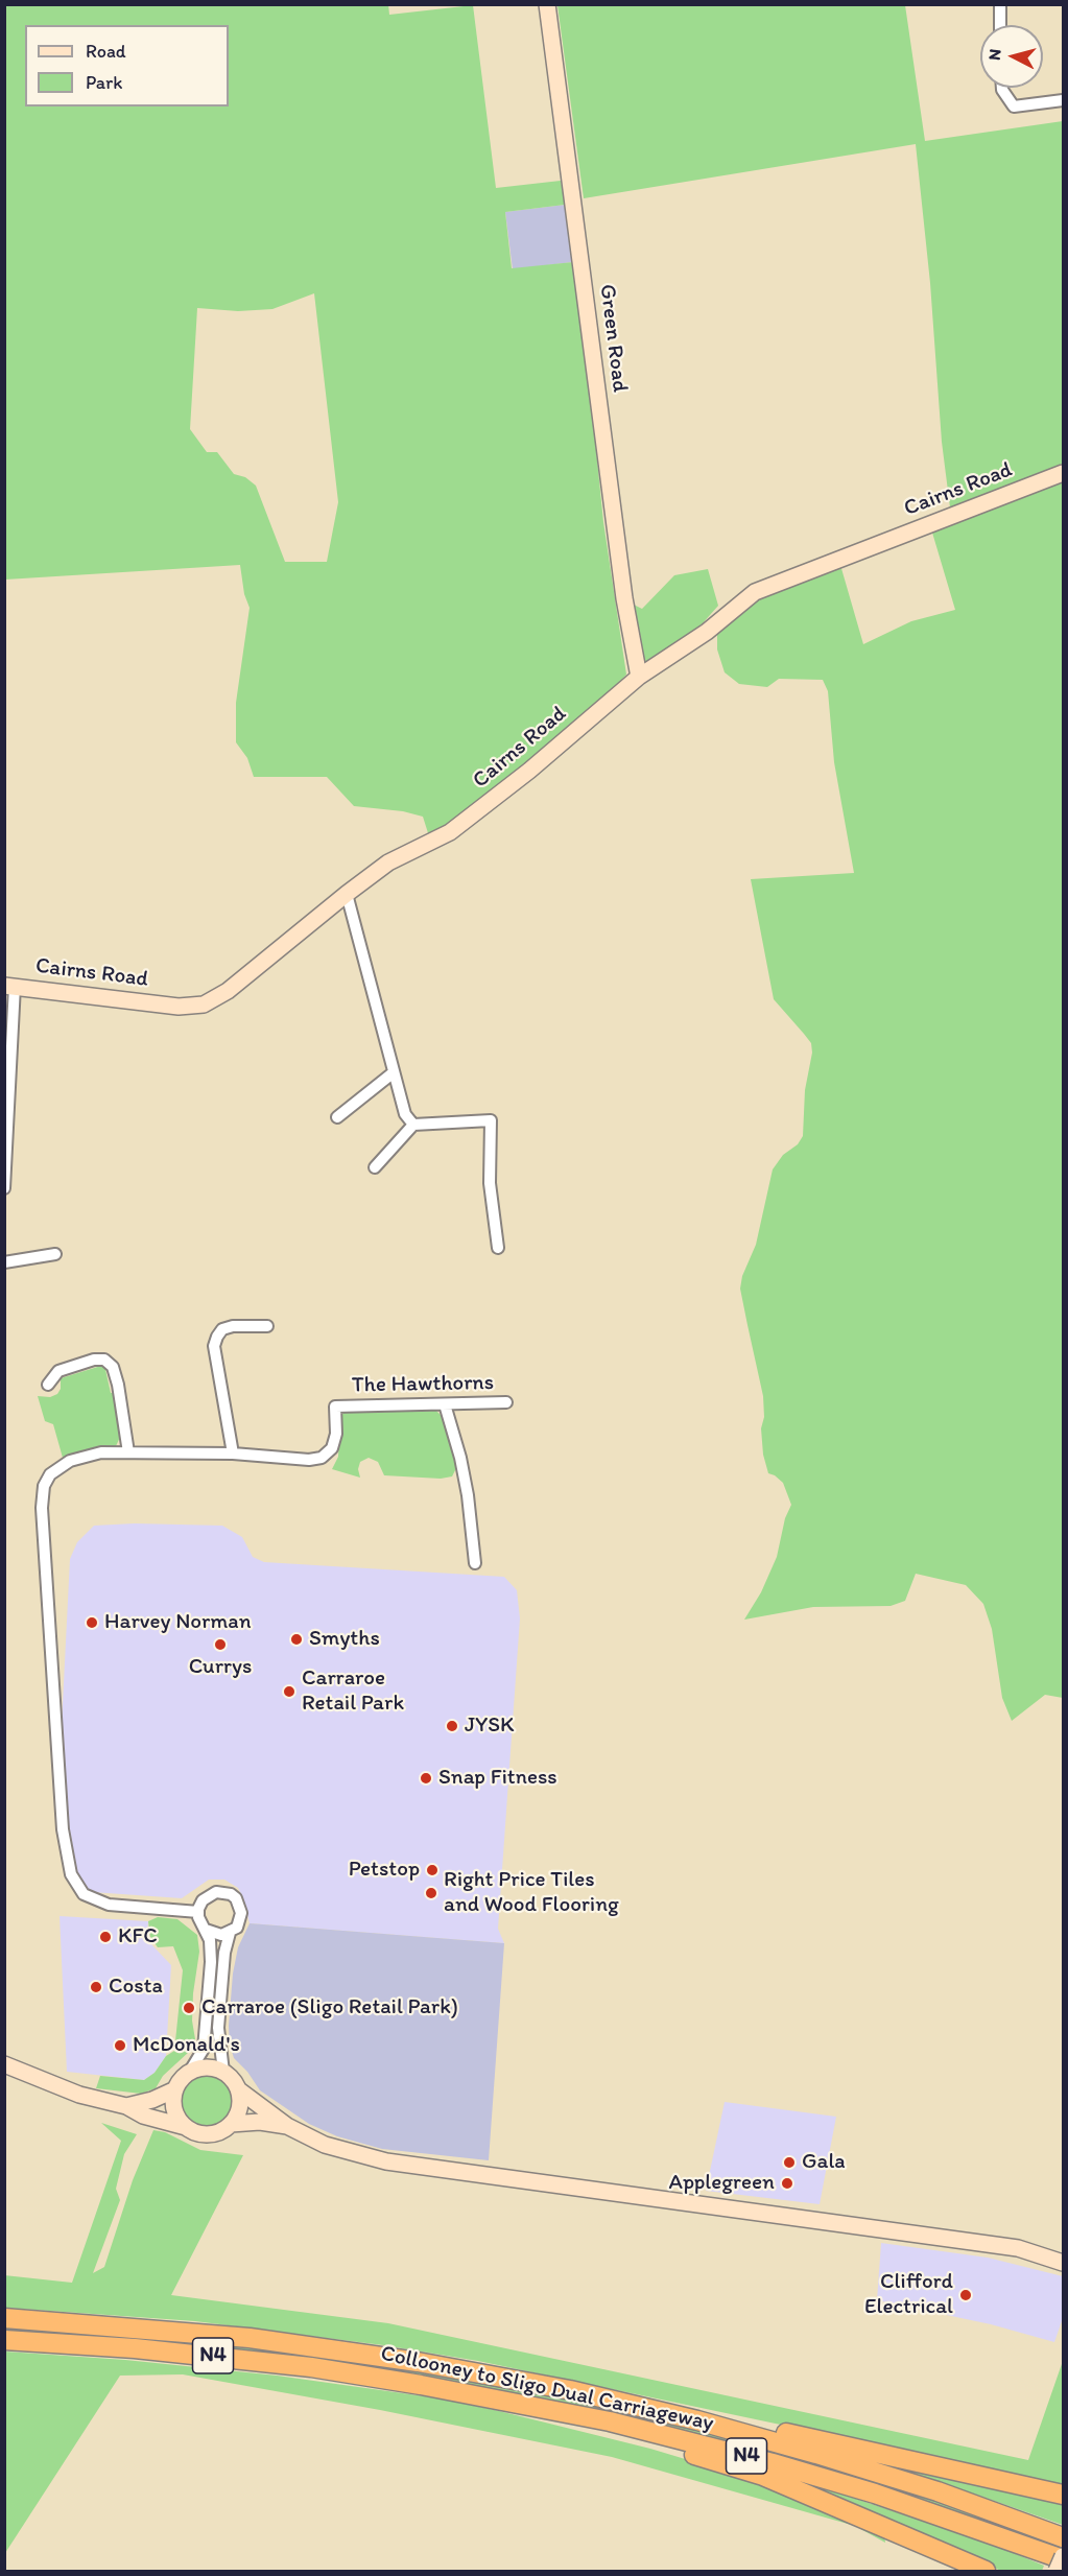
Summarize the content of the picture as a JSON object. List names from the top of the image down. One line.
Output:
{"streets":{"highway":["N4","Collooney to Sligo Dual Carriageway"],"street":["Green Road","Cairns Road","The Hawthorns"]},"crossings":[["Green Road","Cairns Road"],["N4","Collooney to Sligo Dual Carriageway"]],"places":["Harvey Norman","Smyths","Currys","Carraroe Retail Park","JYSK","Snap Fitness","Petstop","Right Price Tiles and Wood Flooring","KFC","Costa","Carraroe (Sligo Retail Park)","McDonald's","Gala","Applegreen","Clifford Electrical"],"legend":["Road","Park"],"north":"left"}
